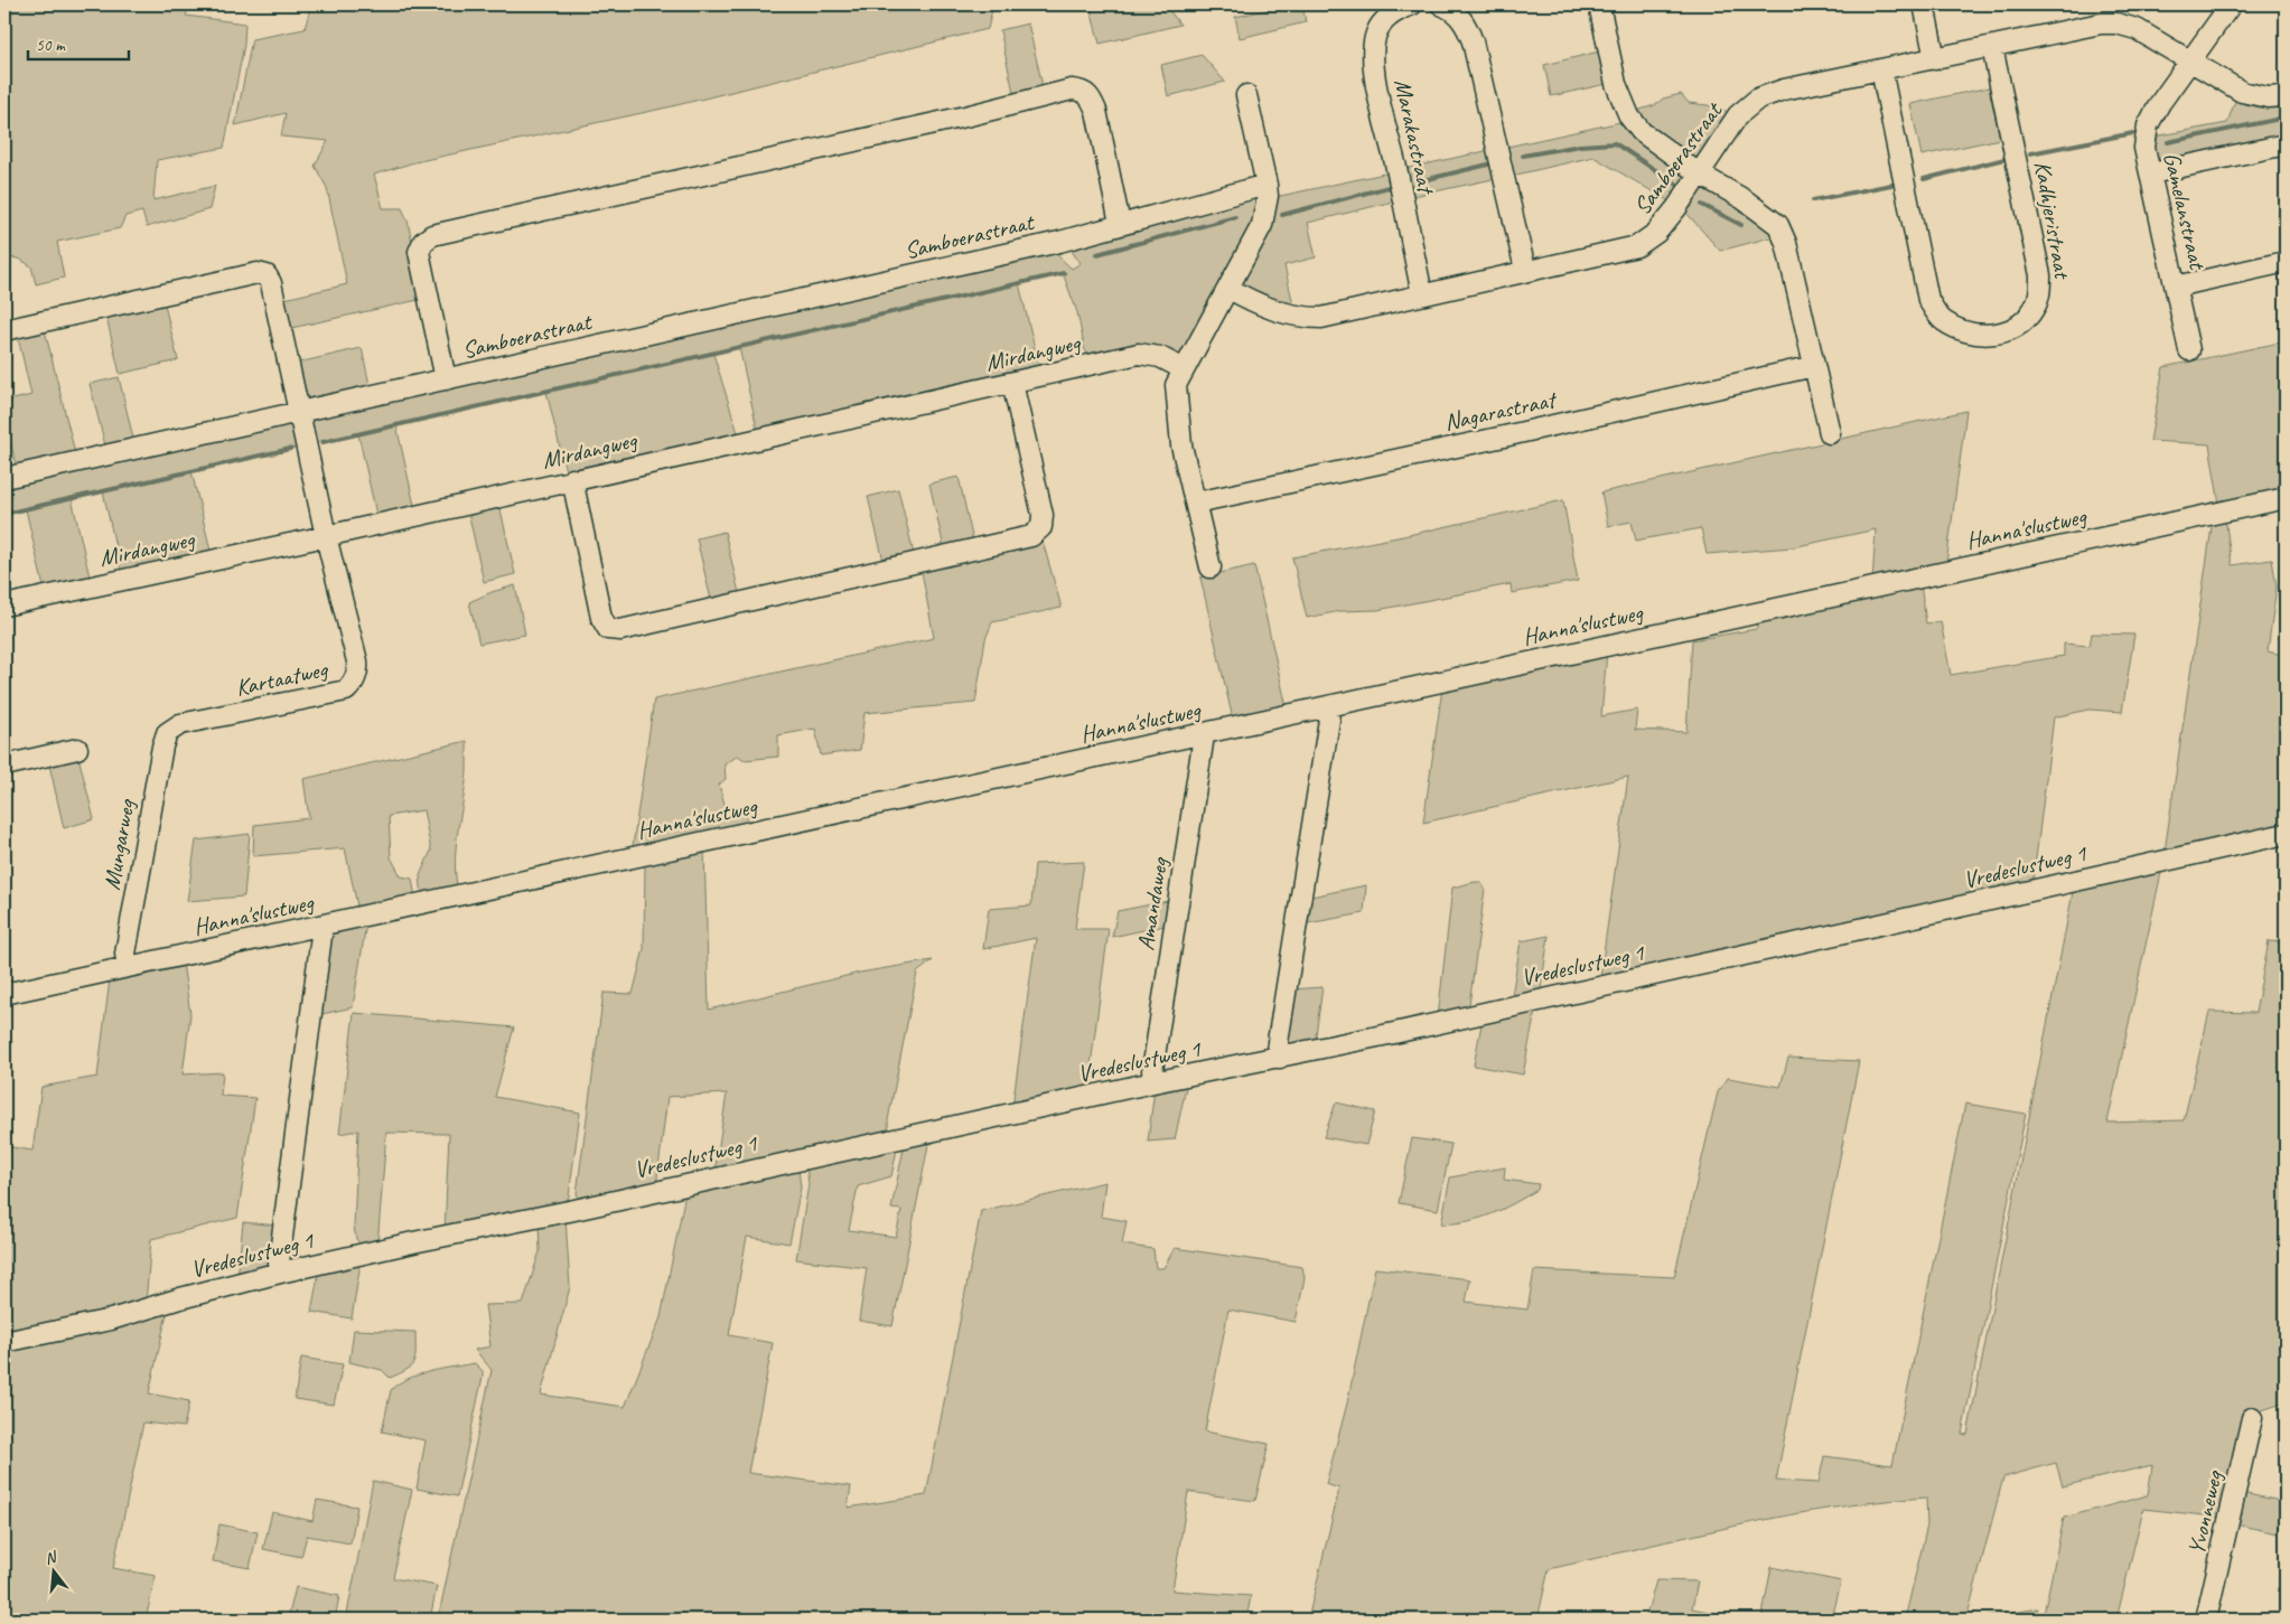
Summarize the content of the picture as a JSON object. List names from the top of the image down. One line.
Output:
{"streets":{"street":["Marakastraat","Samboerastraat","Gamelanstraat","Kadhjeristraat","Mirdangweg","Nagarastraat","Hanna'slustweg","Kartaatweg","Mungarweg","Vredeslustweg 1","Amandaweg","Yvonneweg"]},"crossings":[["Marakastraat","Samboerastraat"],["Samboerastraat","Gamelanstraat"],["Samboerastraat","Kadhjeristraat"],["Samboerastraat","Kartaatweg"],["Mirdangweg","Kartaatweg"],["Hanna'slustweg","Mungarweg"],["Hanna'slustweg","Amandaweg"],["Kartaatweg","Mungarweg"],["Vredeslustweg 1","Amandaweg"]],"scale_bar":"50 m","north":"top"}
